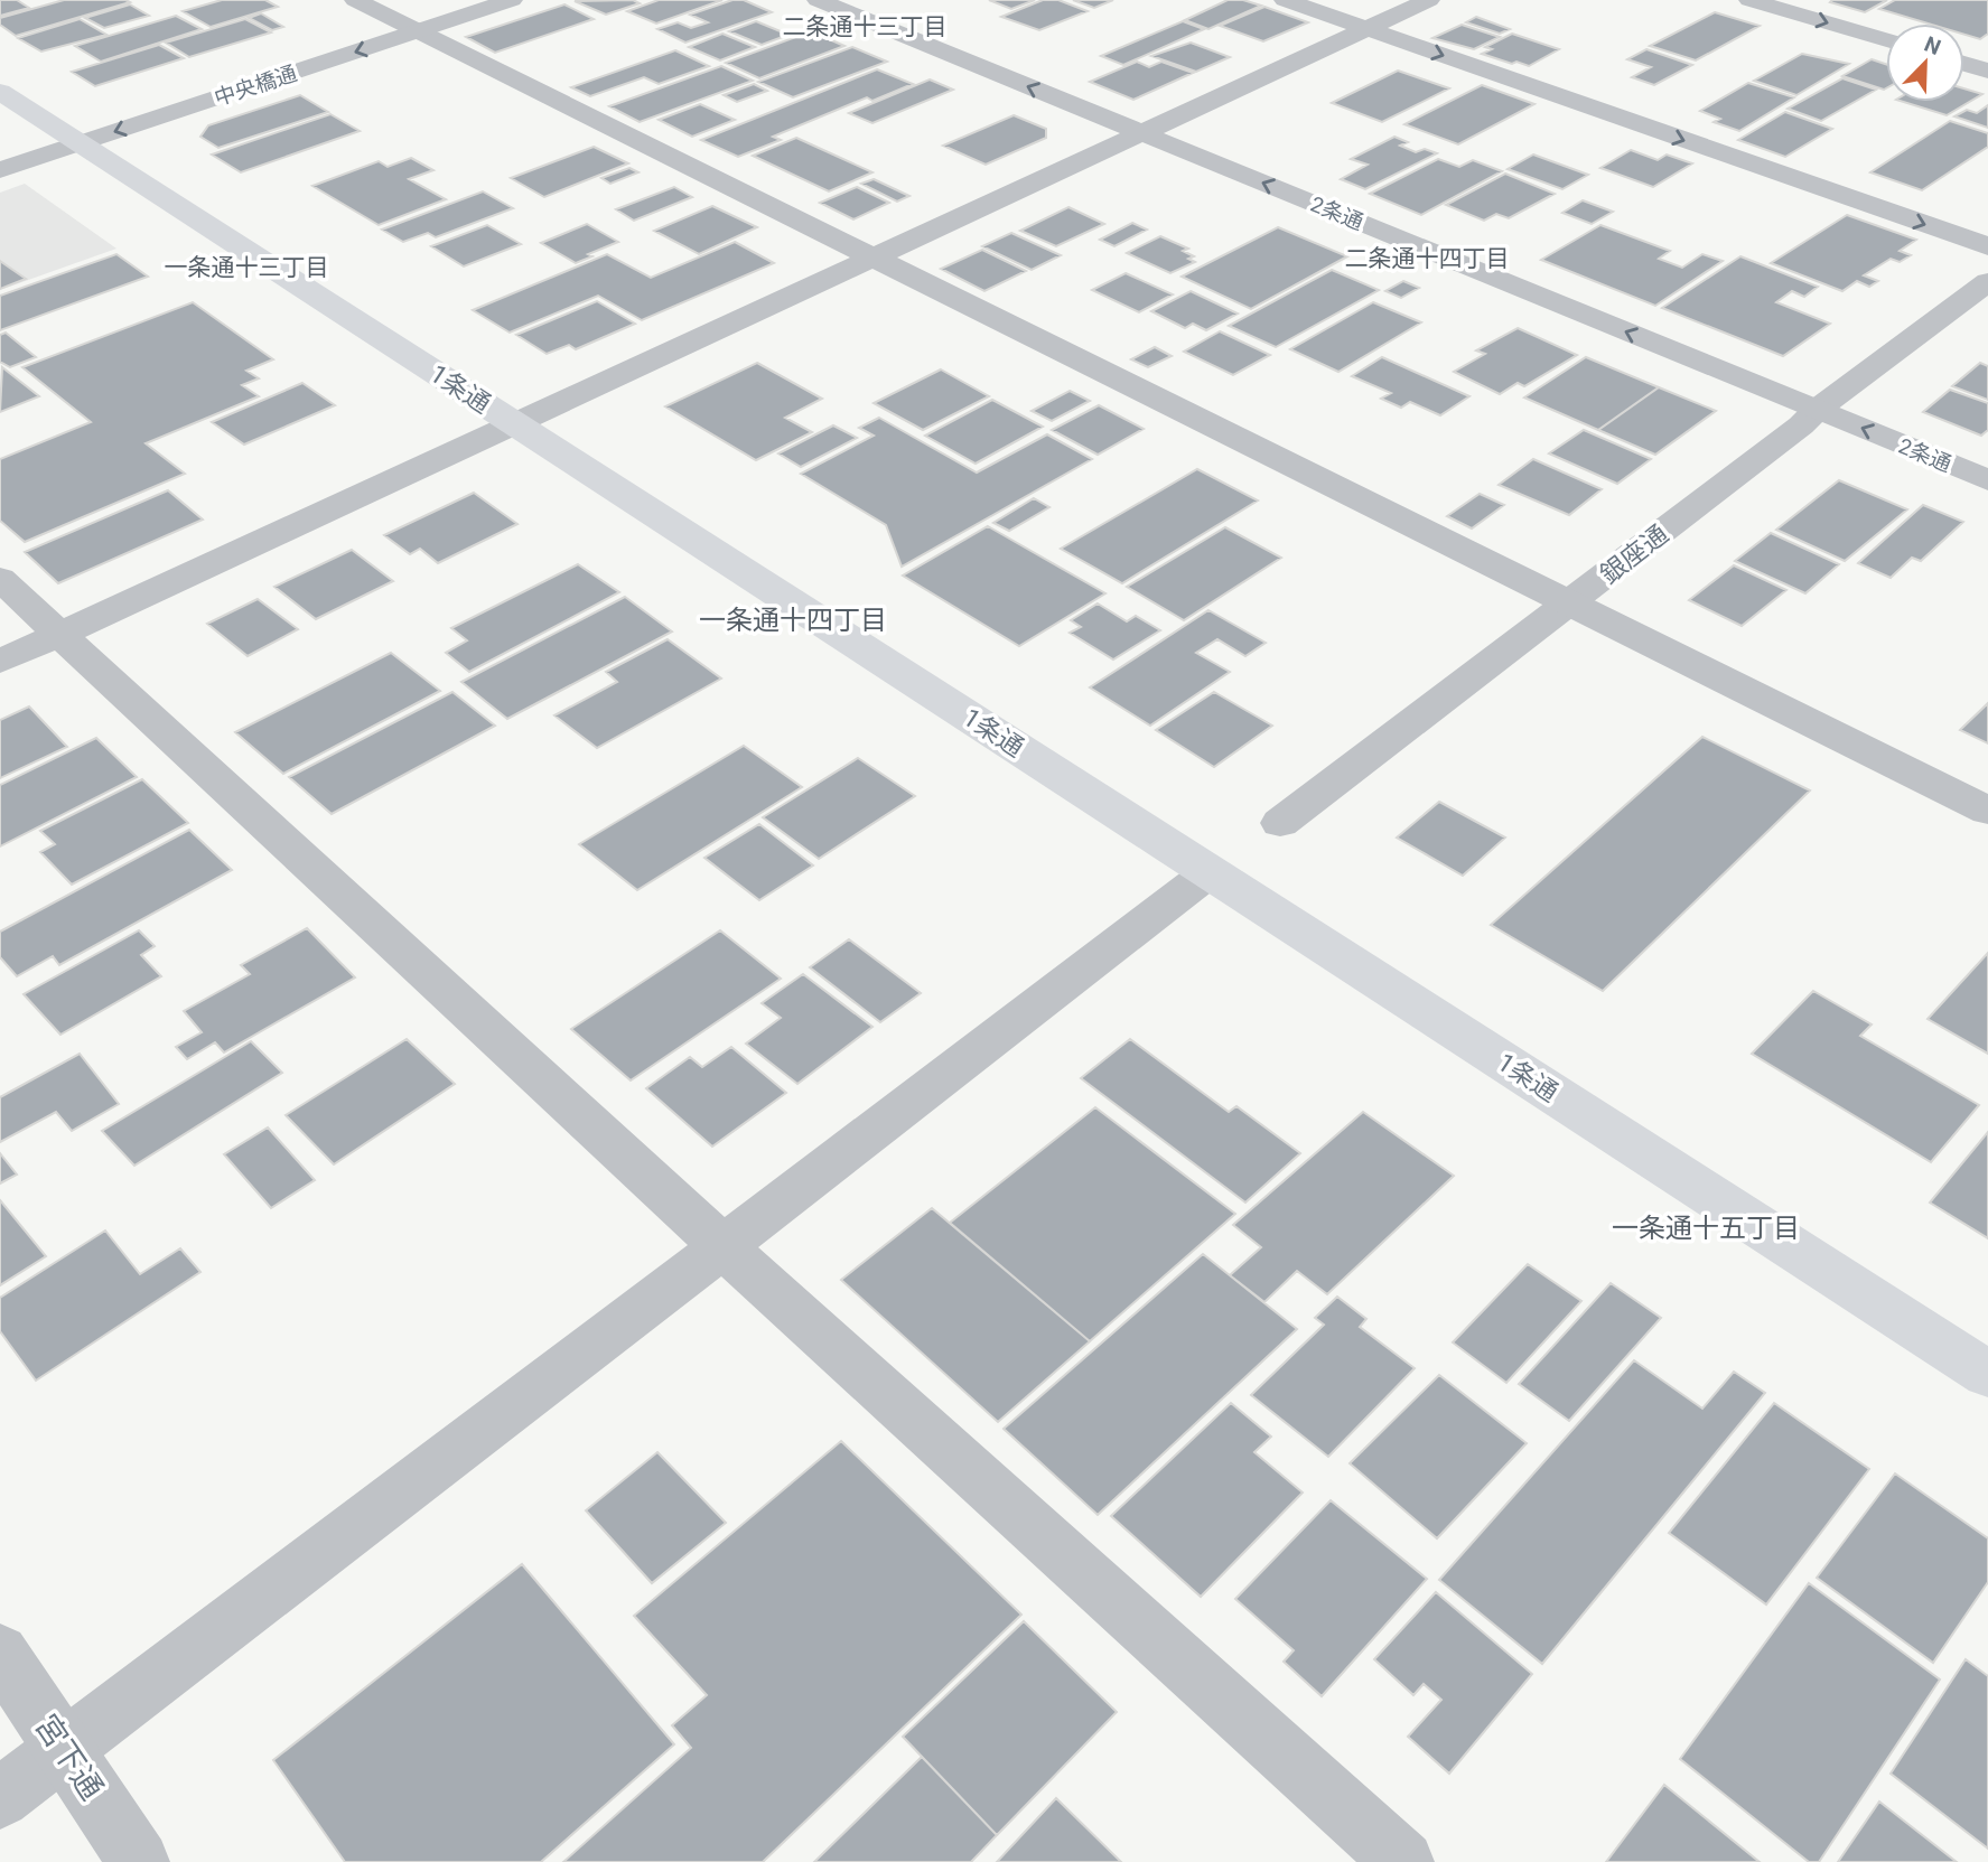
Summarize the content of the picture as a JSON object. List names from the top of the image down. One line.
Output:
{"streets":{"main road":["1条通"],"street":["中央橋通","2条通","銀座通","宮下通"]},"crossings":[["中央橋通","1条通"],["2条通","銀座通"]],"districts":["二条通十三丁目","二条通十四丁目","一条通十三丁目","一条通十四丁目","一条通十五丁目"],"north":"top right"}
